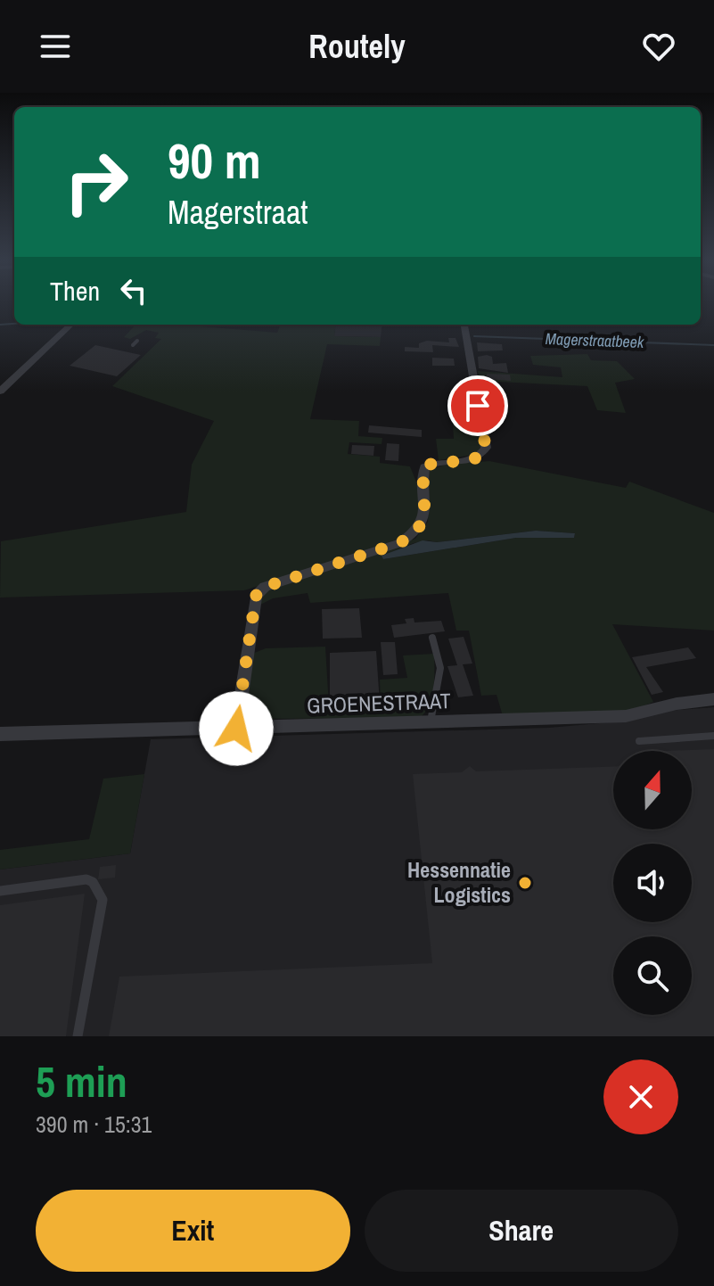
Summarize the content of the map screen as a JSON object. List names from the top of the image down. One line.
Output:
{"streets":{"street":["GROENESTRAAT"]},"water":["Magerstraatbeek"],"places":["Hessennatie Logistics"],"north":"top","page":{"header":"Routely","turn":["90 m","Magerstraat"],"then":"Then","heading":["5 min","390 m · 15:31"],"buttons":["Exit","Share"]}}
